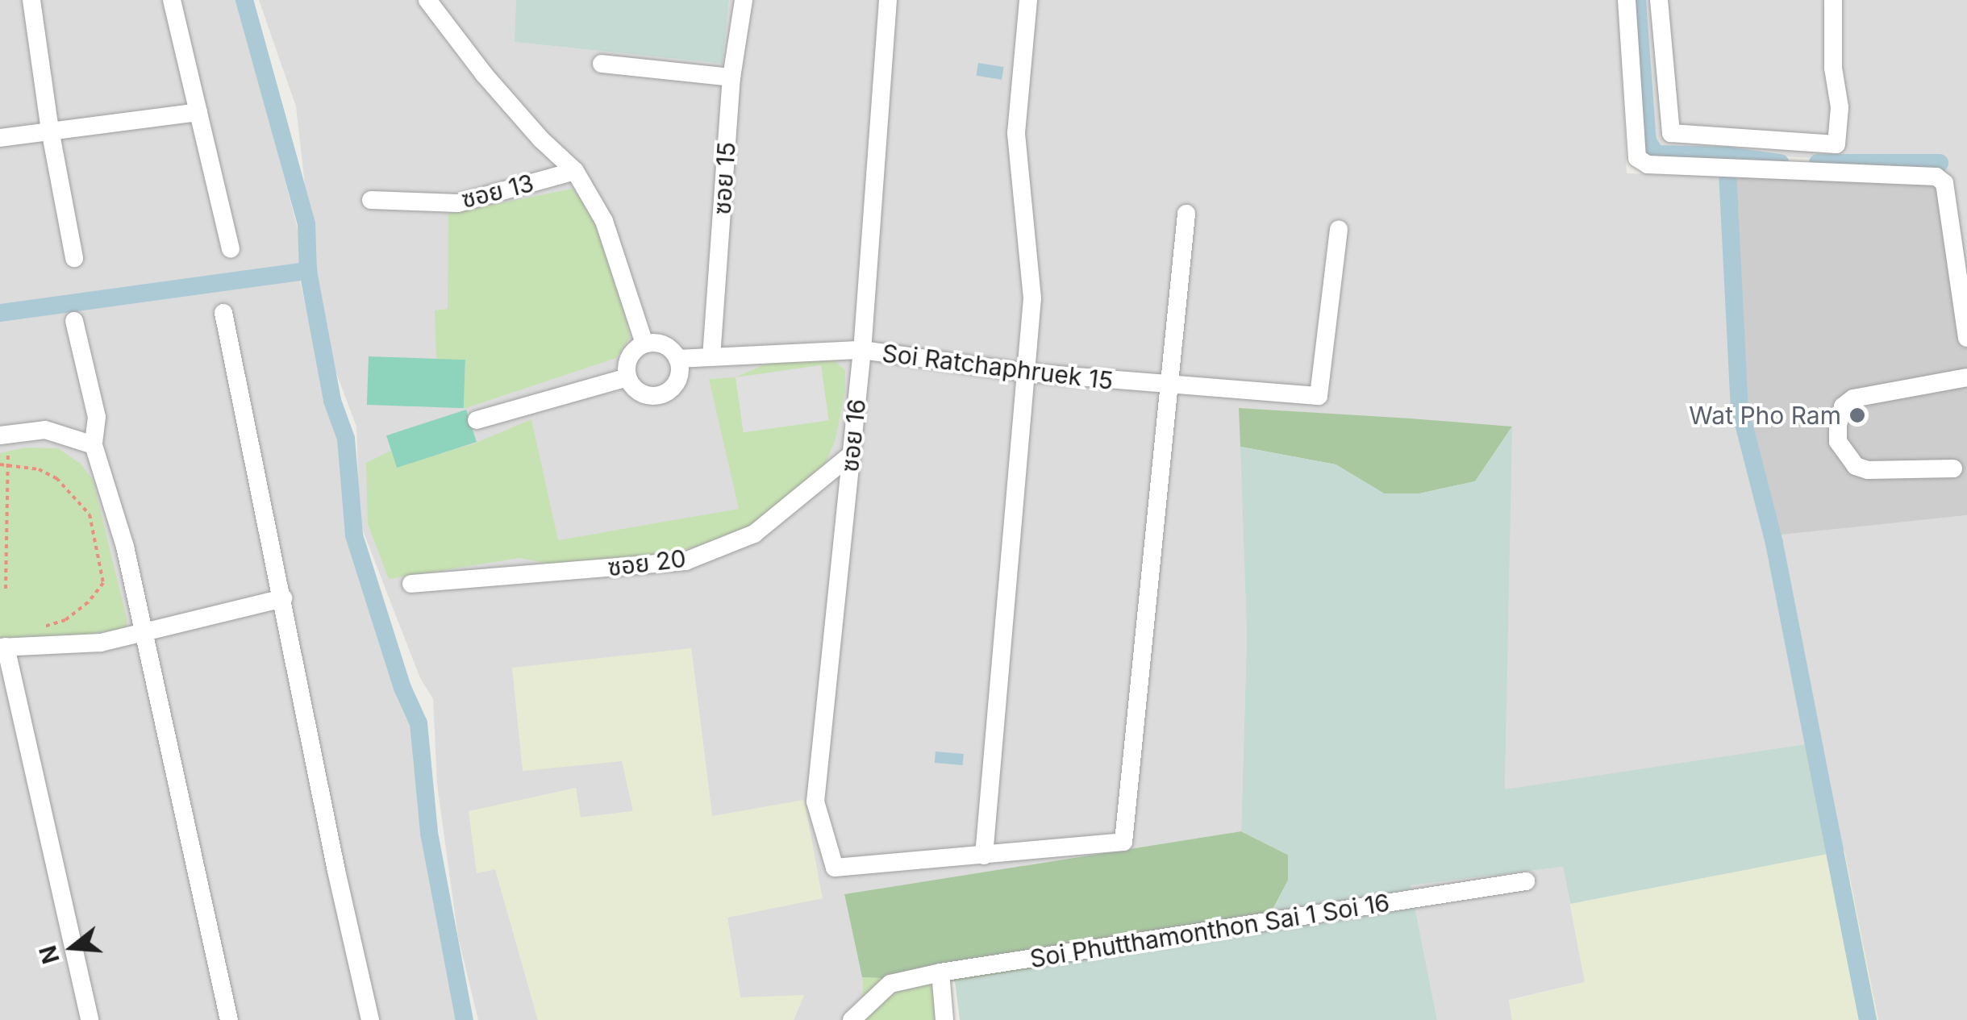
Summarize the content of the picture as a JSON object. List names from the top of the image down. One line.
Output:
{"streets":{"street":["ซอย 15","ซอย 13","Soi Ratchaphruek 15","ซอย 16","ซอย 20","Soi Phutthamonthon Sai 1 Soi 16"]},"crossings":[["ซอย 15","Soi Ratchaphruek 15"],["Soi Ratchaphruek 15","ซอย 16"],["ซอย 16","ซอย 20"]],"places":["Wat Pho Ram"],"north":"left"}
